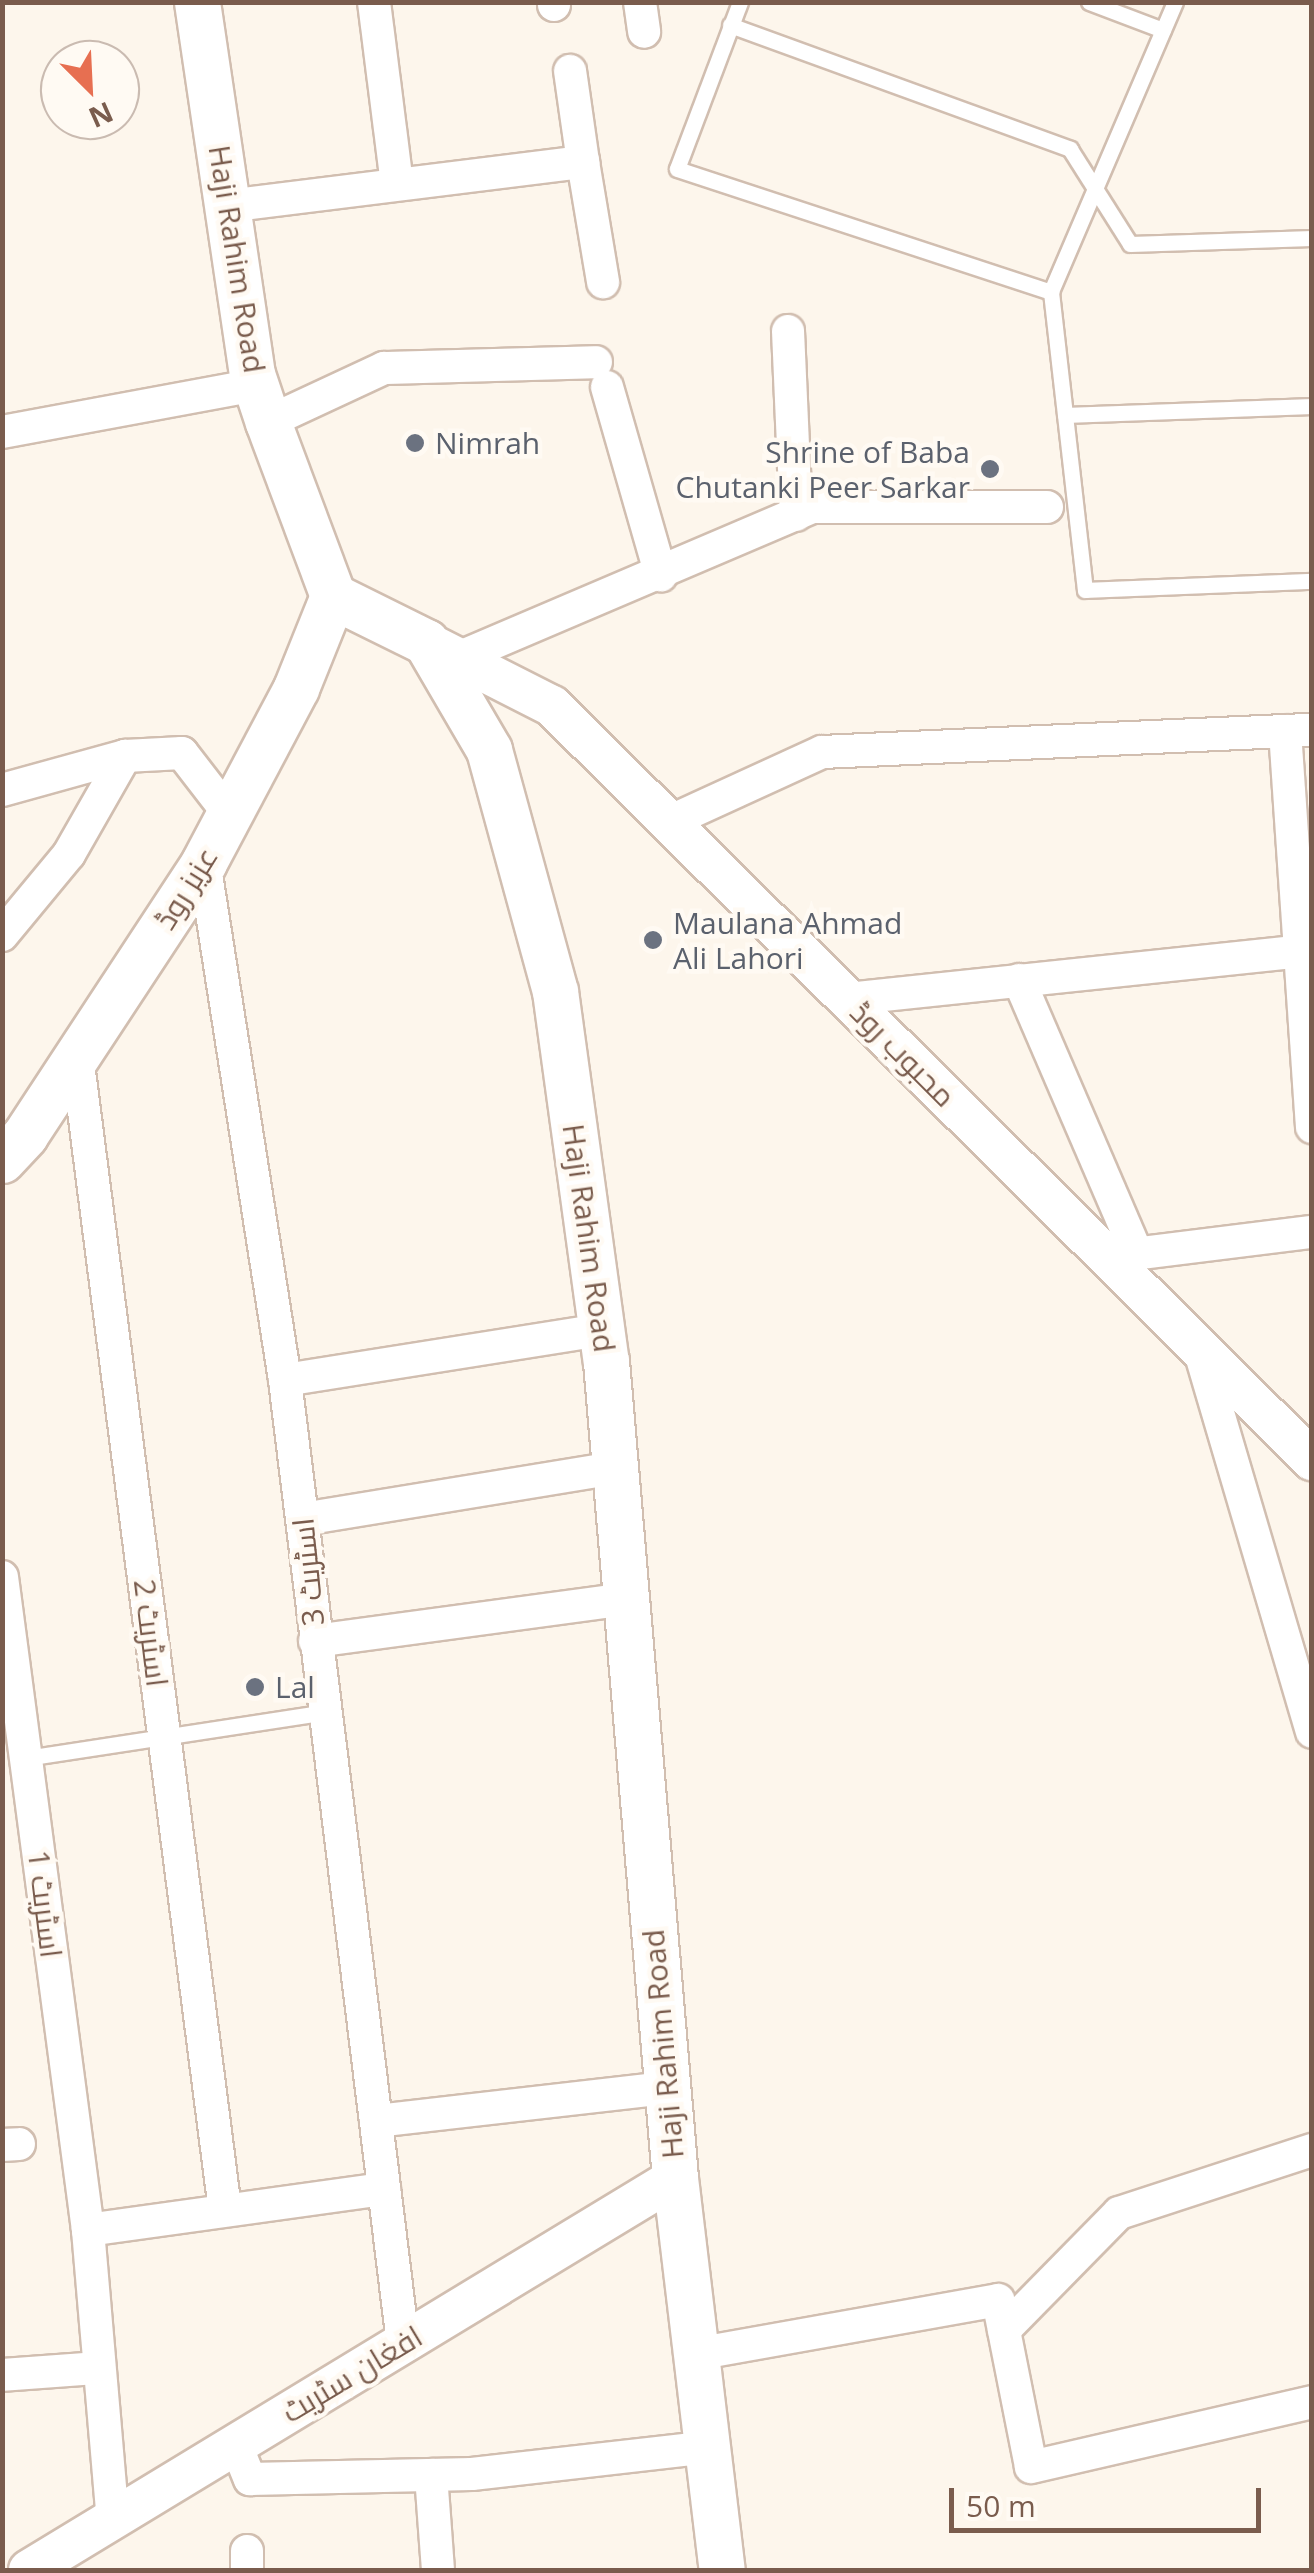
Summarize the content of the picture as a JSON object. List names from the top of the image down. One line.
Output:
{"streets":{"main road":["Haji Rahim Road","عزیز روڈ"],"street":["محبوب روڈ","اسٹریٹ 3","اسٹریٹ 2","اسٹریٹ 1","افغان سٹریٹ"]},"crossings":[["Haji Rahim Road","عزیز روڈ"],["Haji Rahim Road","محبوب روڈ"],["Haji Rahim Road","افغان سٹریٹ"],["عزیز روڈ","اسٹریٹ 3"],["عزیز روڈ","اسٹریٹ 2"],["اسٹریٹ 3","افغان سٹریٹ"],["اسٹریٹ 1","افغان سٹریٹ"]],"places":["Nimrah","Shrine of Baba Chutanki Peer Sarkar","Maulana Ahmad Ali Lahori","Lal"],"scale_bar":"50 m","north":"bottom right"}
